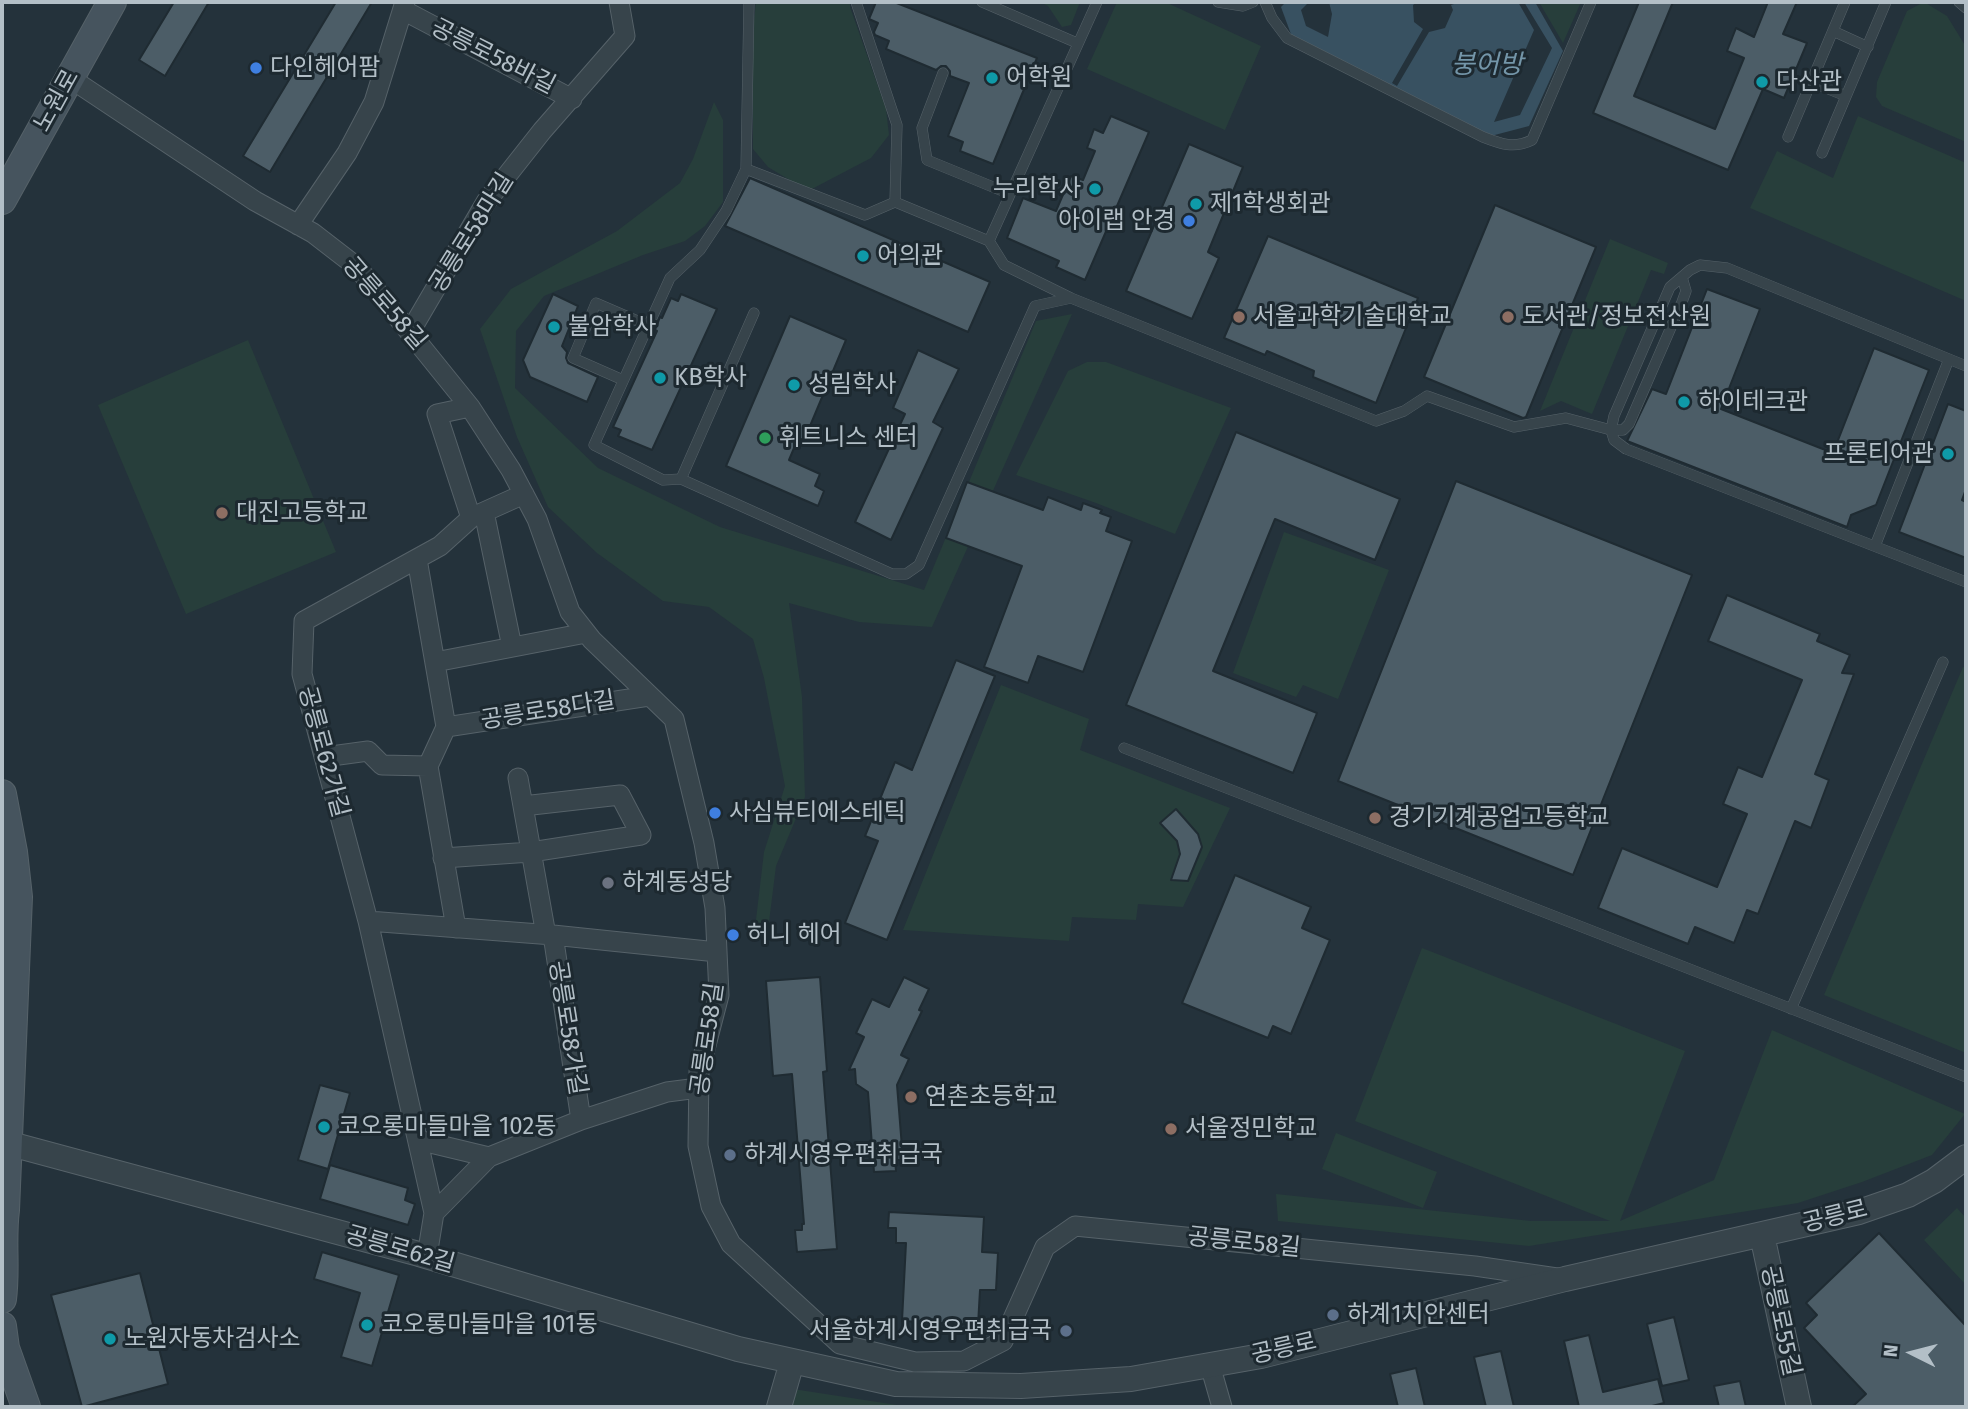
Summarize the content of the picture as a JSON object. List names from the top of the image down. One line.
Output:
{"streets":{"main road":["노원로"],"street":["공릉로58바길","공릉로58마길","공릉로58길","공릉로58다길","공릉로62가길","공릉로58가길","공릉로","공릉로62길","공릉로55길"]},"crossings":[["공릉로58바길","공릉로58마길"],["공릉로58바길","공릉로58길"],["노원로","공릉로58길"],["공릉로58마길","공릉로58길"],["공릉로58길","공릉로58다길"],["공릉로58길","공릉로62가길"],["공릉로58길","공릉로58가길"],["공릉로58길","공릉로"],["공릉로58다길","공릉로62가길"],["공릉로62가길","공릉로62길"],["공릉로","공릉로62길"],["공릉로","공릉로55길"]],"water":["붕어방"],"places":["다인헤어팜","어학원","다산관","누리학사","제1학생회관","아이랩 안경","어의관","서울과학기술대학교","도서관/정보전산원","불암학사","KB학사","성림학사","하이테크관","휘트니스 센터","프론티어관","대진고등학교","사심뷰티에스테틱","경기기계공업고등학교","하계동성당","허니 헤어","연촌초등학교","코오롱마들마을 102동","서울정민학교","하계시영우편취급국","하계1치안센터","코오롱마들마을 101동","서울하계시영우편취급국","노원자동차검사소"],"north":"left"}
